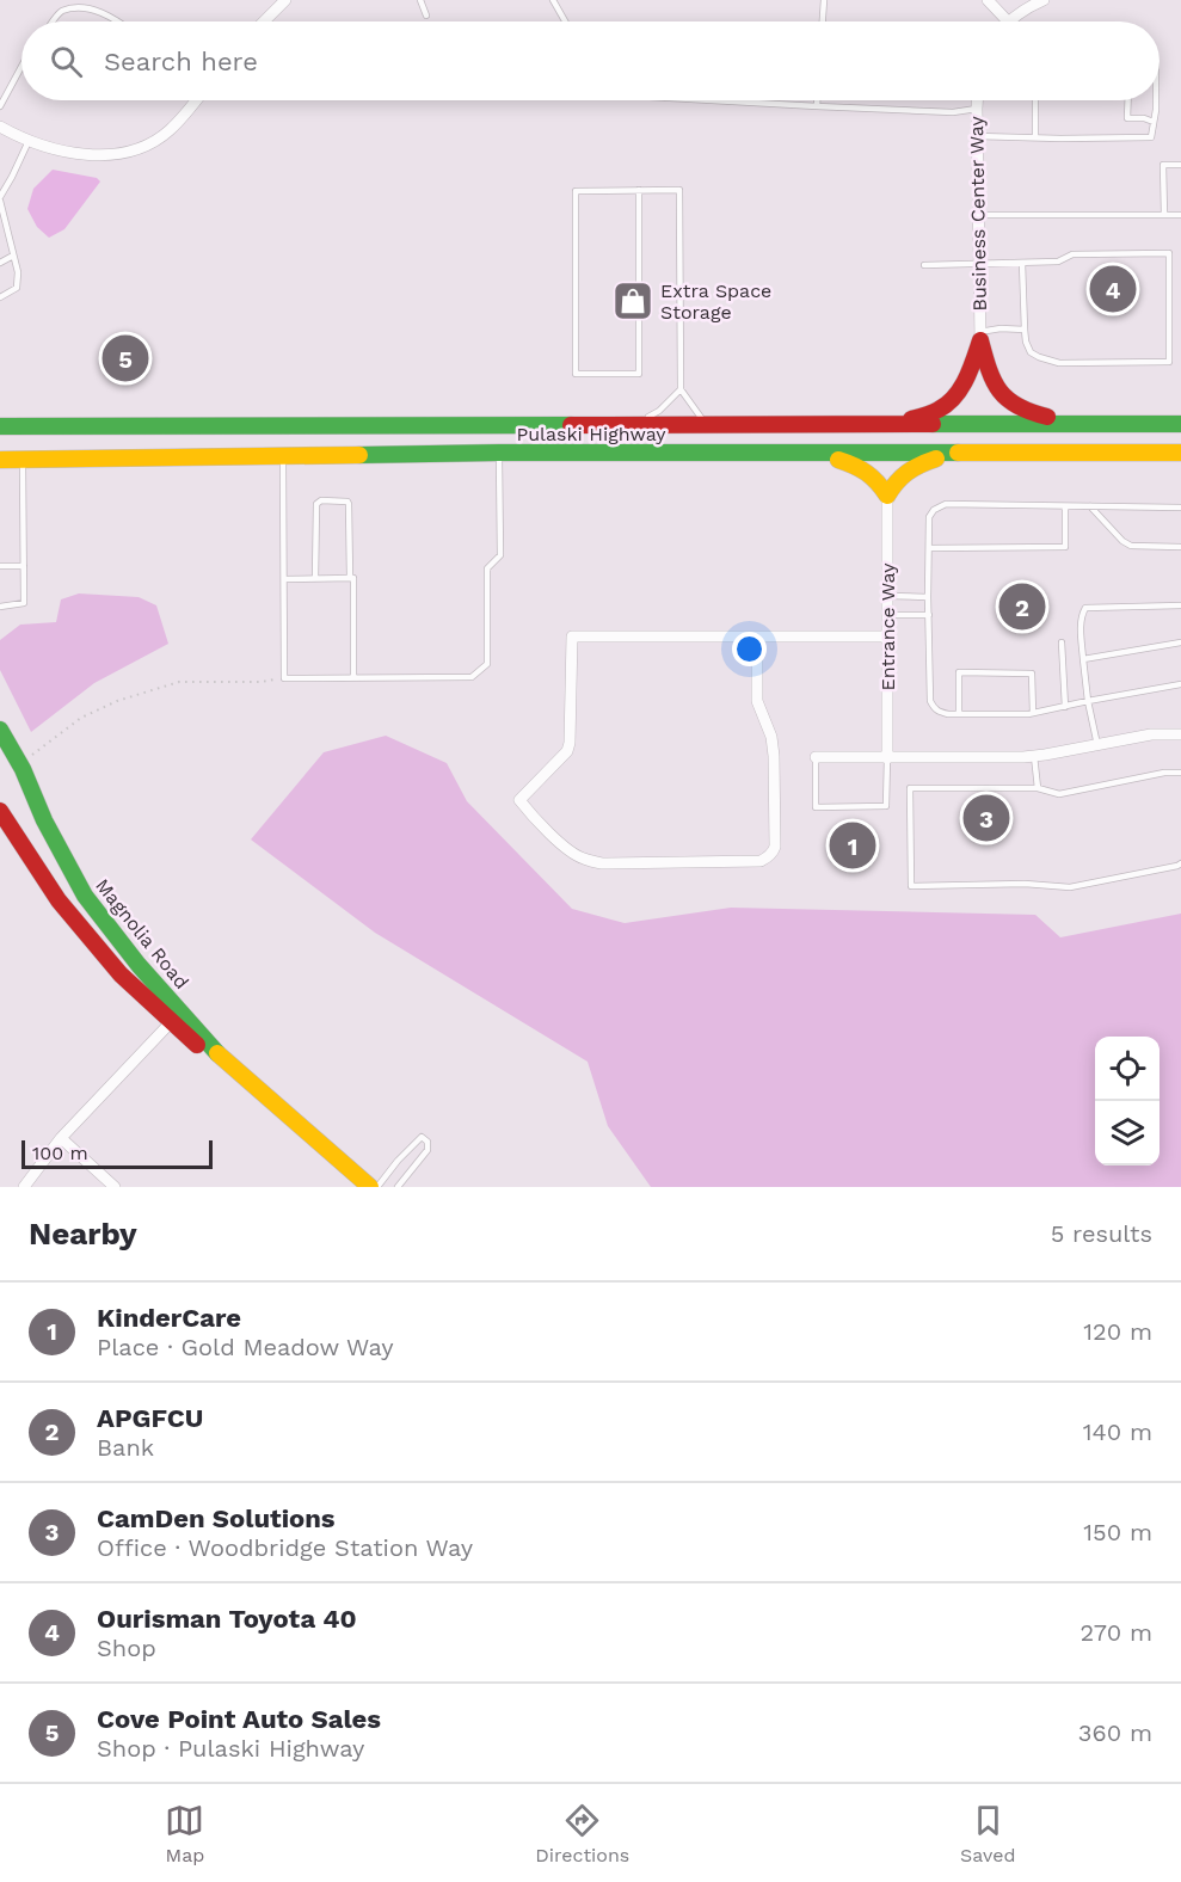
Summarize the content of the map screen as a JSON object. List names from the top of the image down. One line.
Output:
{"streets":{"main road":["Pulaski Highway","Magnolia Road"],"street":["Business Center Way","Entrance Way"]},"places":{"shop":["Extra Space Storage"]},"scale_bar":"100 m","page":{"search":"Search here","pins":["4","5","2","3","1"],"scale":"100 m","heading":["Nearby","5 results"],"list":[{"mark":"1","name":"KinderCare","note":"Place · Gold Meadow Way","value":"120 m"},{"mark":"2","name":"APGFCU","note":"Bank","value":"140 m"},{"mark":"3","name":"CamDen Solutions","note":"Office · Woodbridge Station Way","value":"150 m"},{"mark":"4","name":"Ourisman Toyota 40","note":"Shop","value":"270 m"},{"mark":"5","name":"Cove Point Auto Sales","note":"Shop · Pulaski Highway","value":"360 m"}],"nav":["Map","Directions","Saved"]}}
